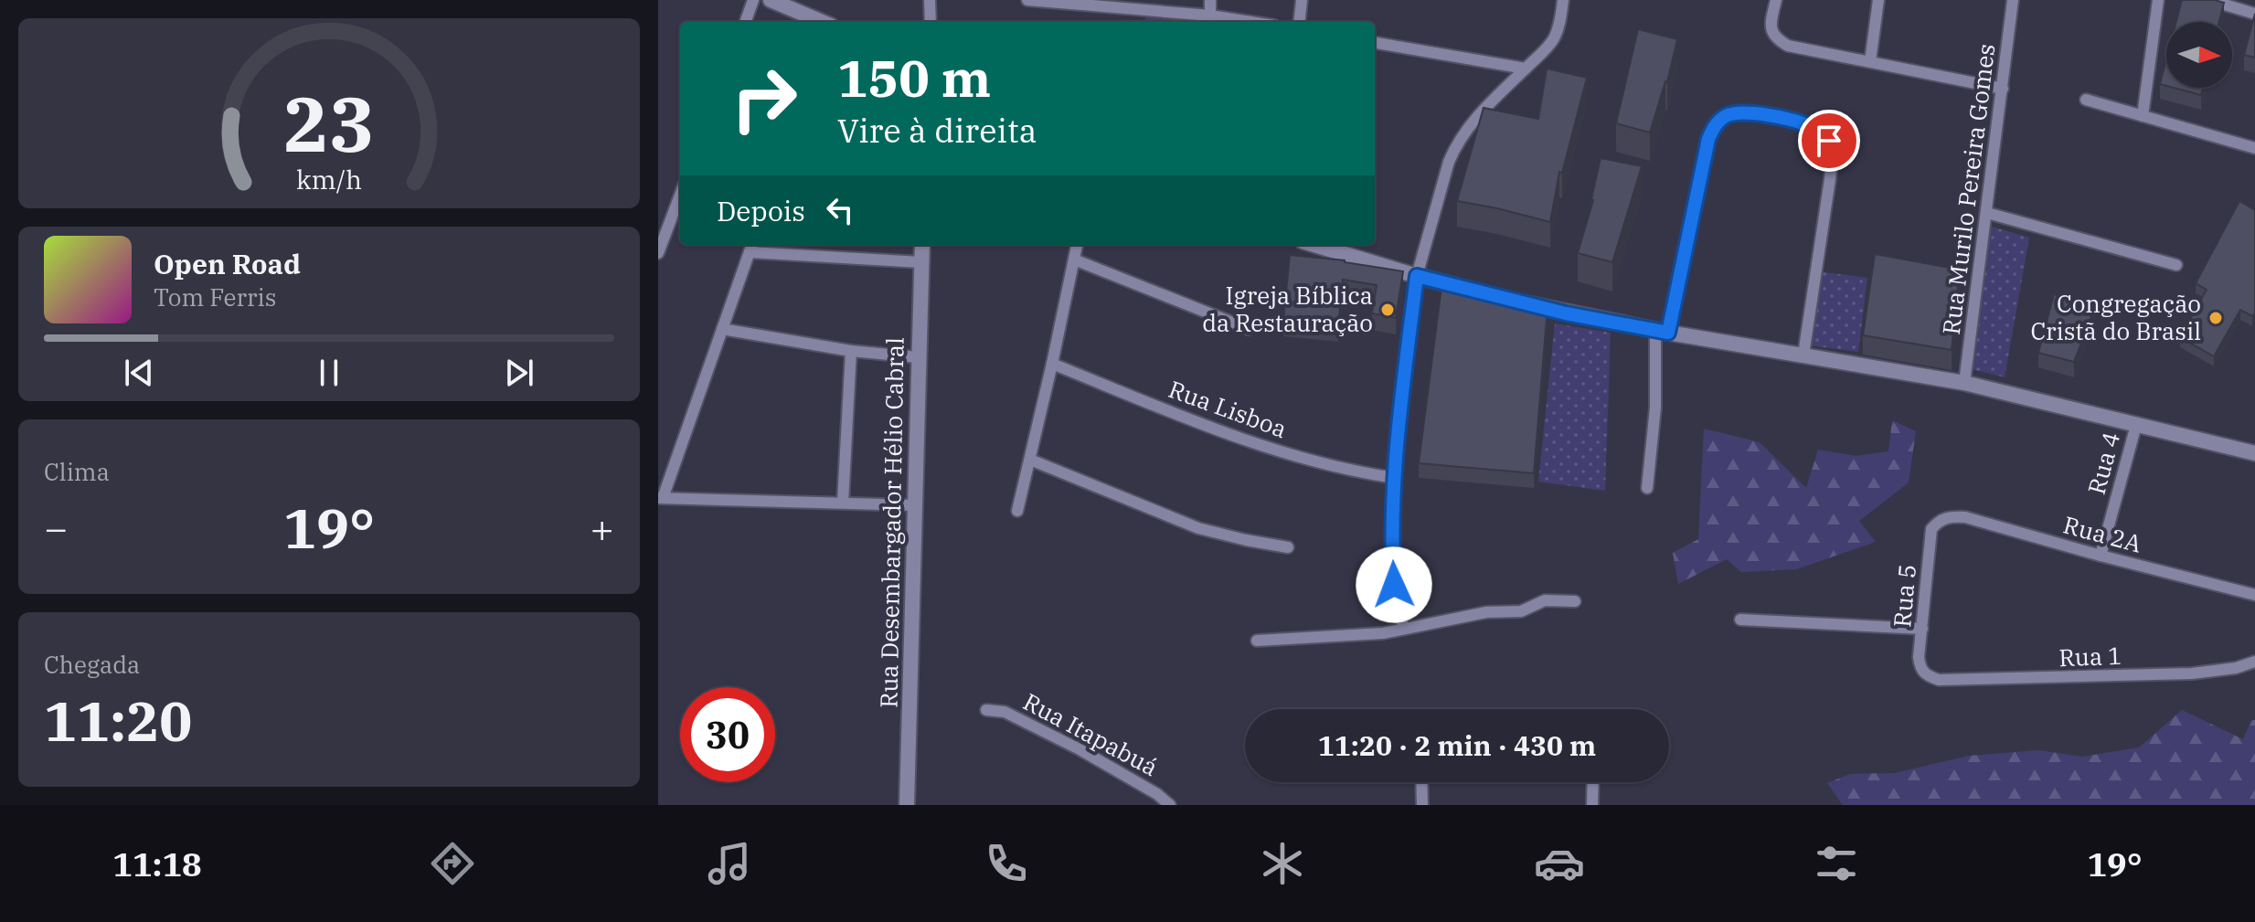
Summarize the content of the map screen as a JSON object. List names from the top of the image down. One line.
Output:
{"streets":{"street":["Rua Murilo Pereira Gomes","Rua Lisboa","Rua 4","Rua Desembargador Hélio Cabral","Rua 2A","Rua 5","Rua 1","Rua Itapabuá"]},"crossings":[["Rua 4","Rua 2A"],["Rua 2A","Rua 5"],["Rua 5","Rua 1"]],"places":["Igreja Bíblica da Restauração","Congregação Cristã do Brasil"],"north":"right","page":{"turn":["150 m","Vire à direita"],"then":"Depois","song":["Open Road","Tom Ferris"],"tile":["Clima",["Chegada","11:20"]],"heat":["−","19°","+"],"limit":"30","trip":"11:20 · 2 min · 430 m","tabs":["11:18","19°"],"gauge":["23","km/h"]}}
